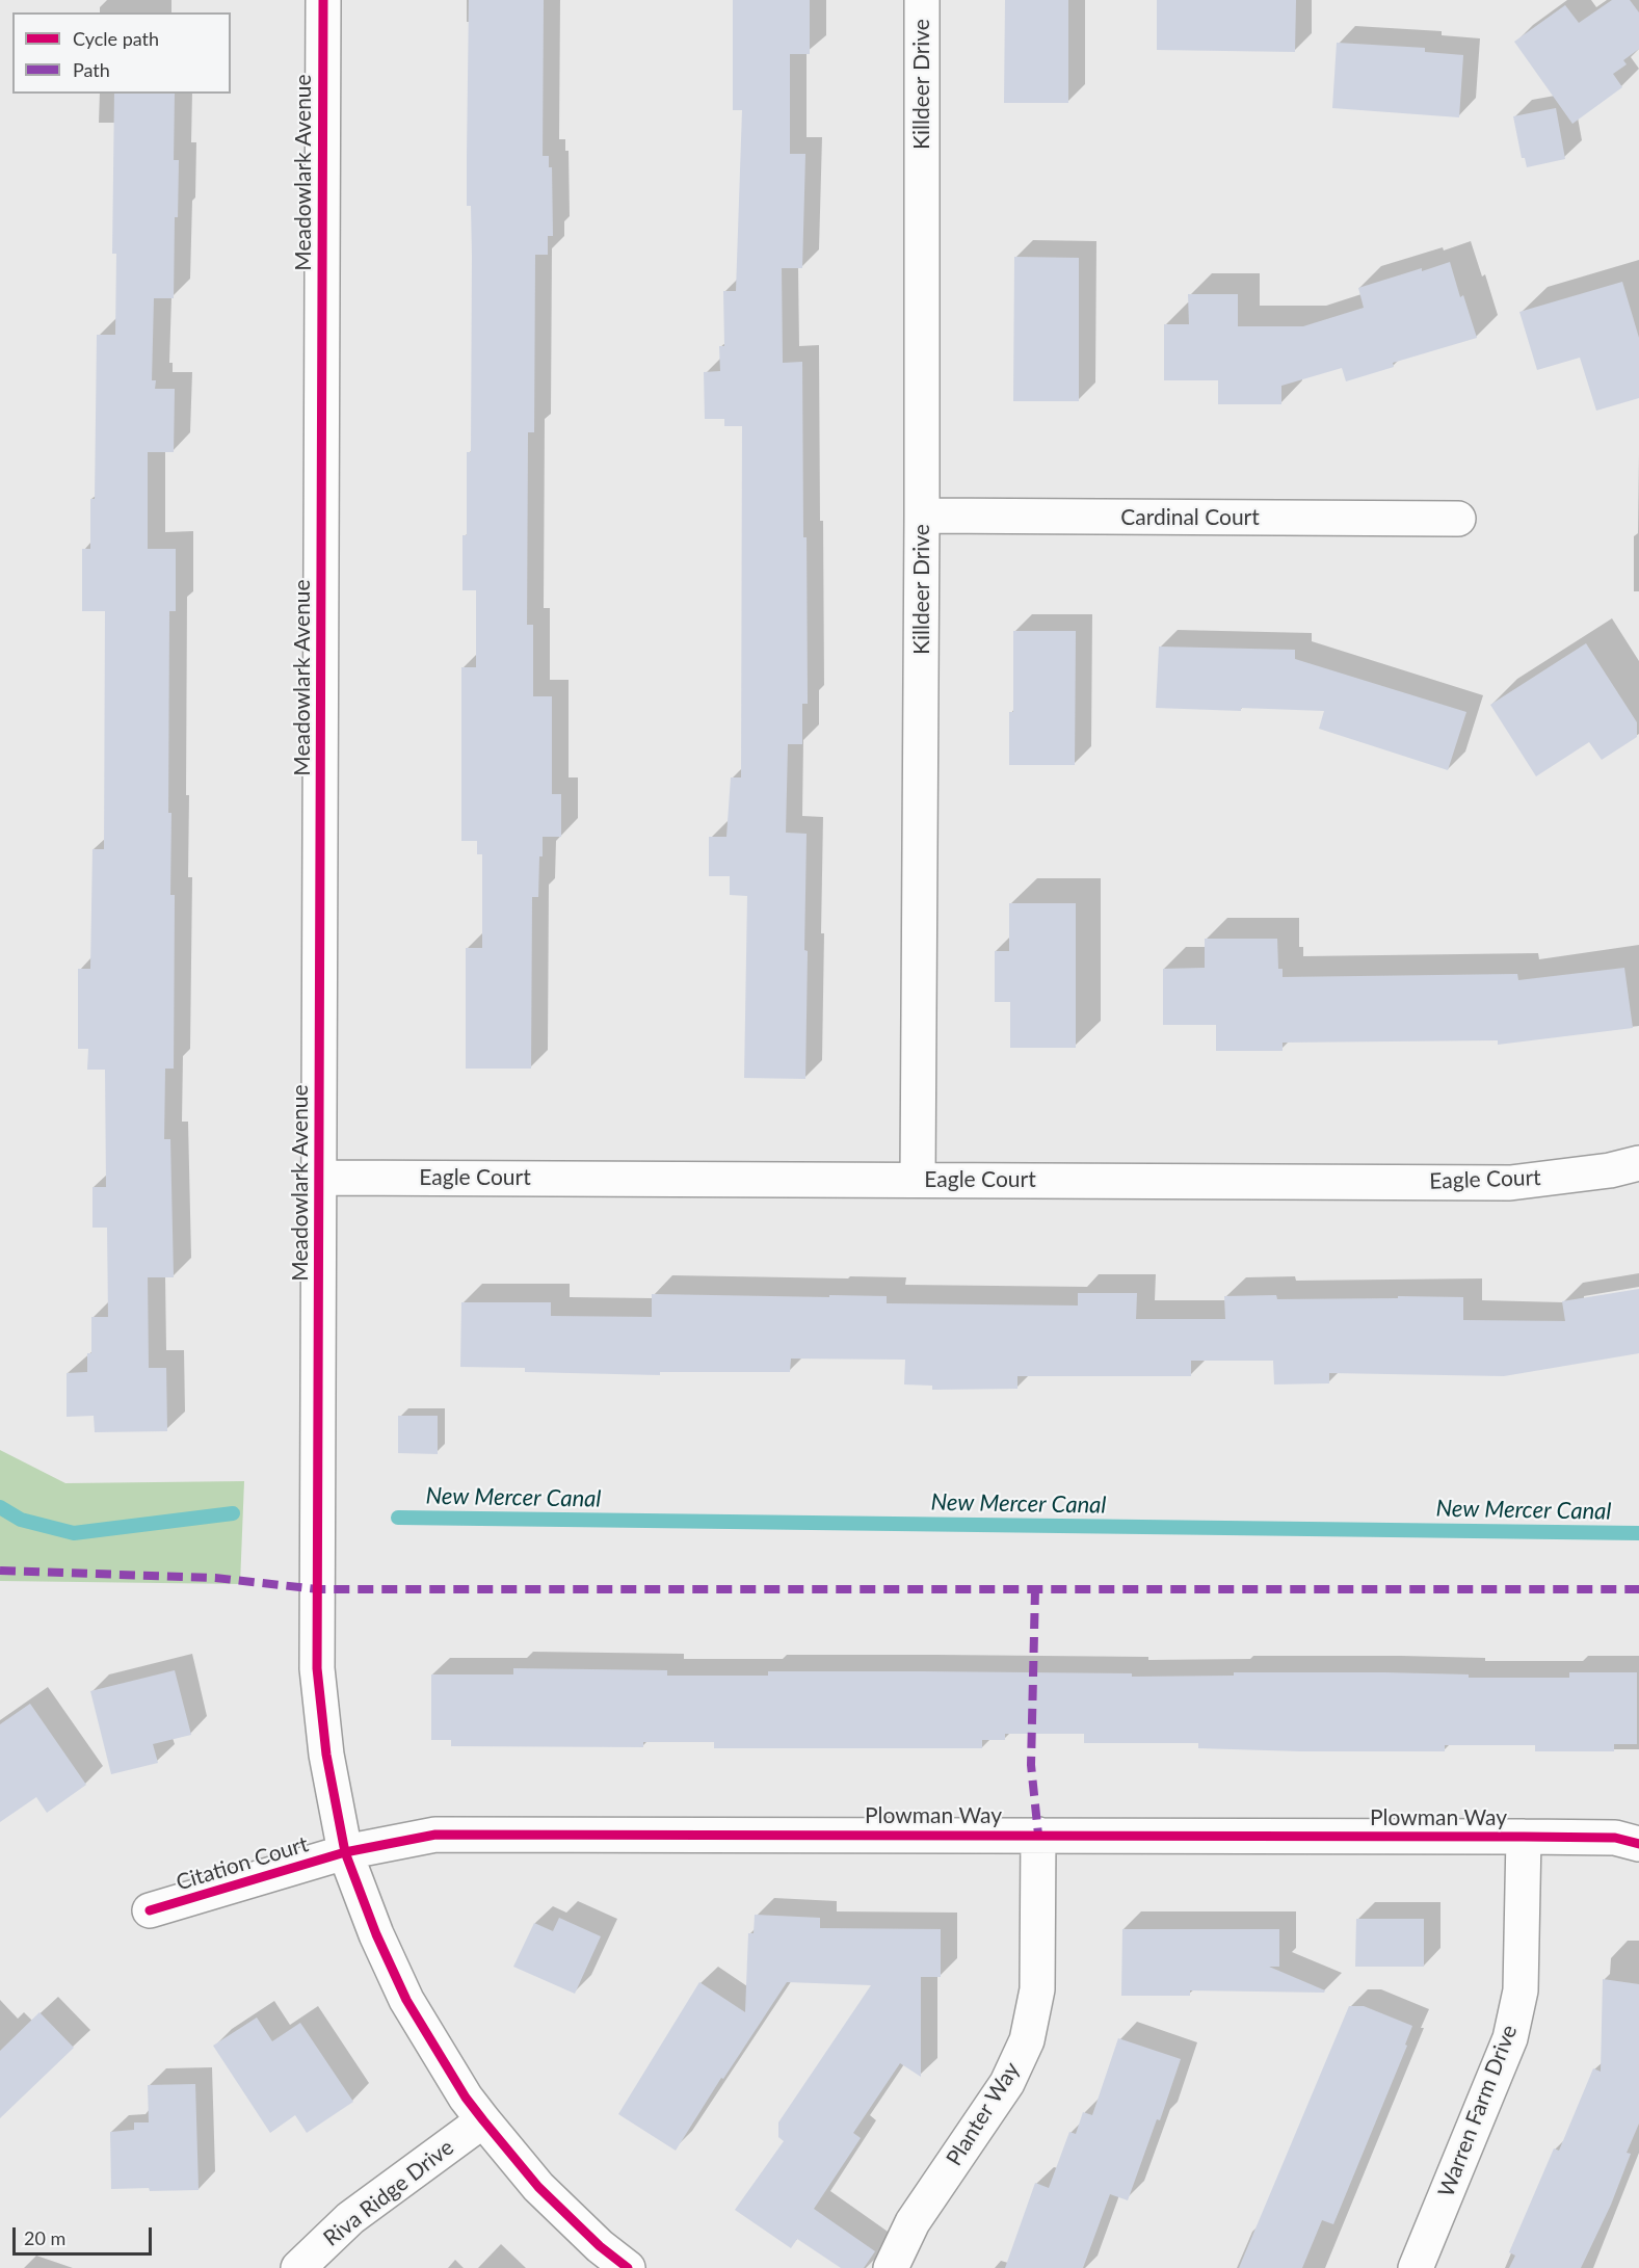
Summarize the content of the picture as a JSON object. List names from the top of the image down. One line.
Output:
{"streets":{"street":["Killdeer Drive","Meadowlark Avenue","Cardinal Court","Eagle Court","Plowman Way","Citation Court","Warren Farm Drive","Planter Way","Riva Ridge Drive"]},"crossings":[["Killdeer Drive","Cardinal Court"],["Killdeer Drive","Eagle Court"],["Meadowlark Avenue","Eagle Court"],["Meadowlark Avenue","Plowman Way"],["Meadowlark Avenue","Citation Court"],["Meadowlark Avenue","Riva Ridge Drive"],["Plowman Way","Citation Court"],["Plowman Way","Warren Farm Drive"],["Plowman Way","Planter Way"]],"water":["New Mercer Canal"],"legend":["Cycle path","Path"],"scale_bar":"20 m"}
